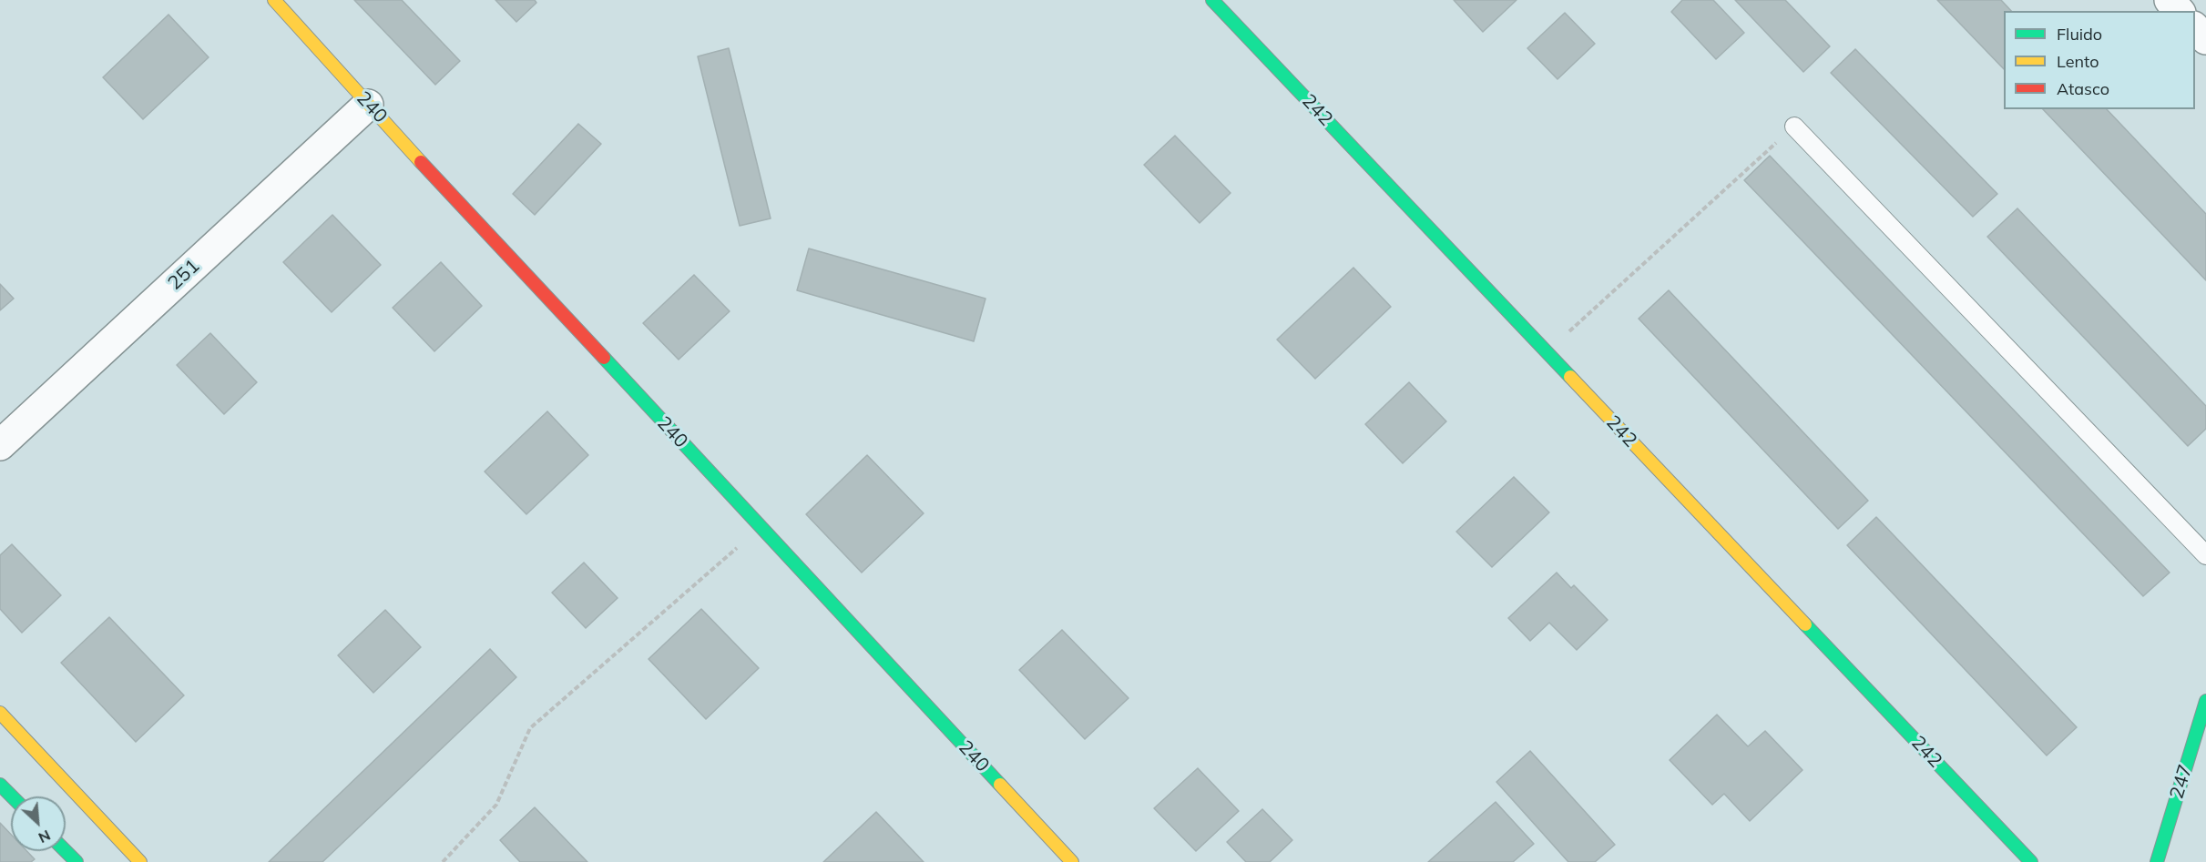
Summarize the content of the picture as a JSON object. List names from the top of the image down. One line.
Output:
{"streets":{"street":["240","242","251","247"]},"crossings":[["240","251"]],"legend":["Fluido","Lento","Atasco"],"north":"bottom right"}
